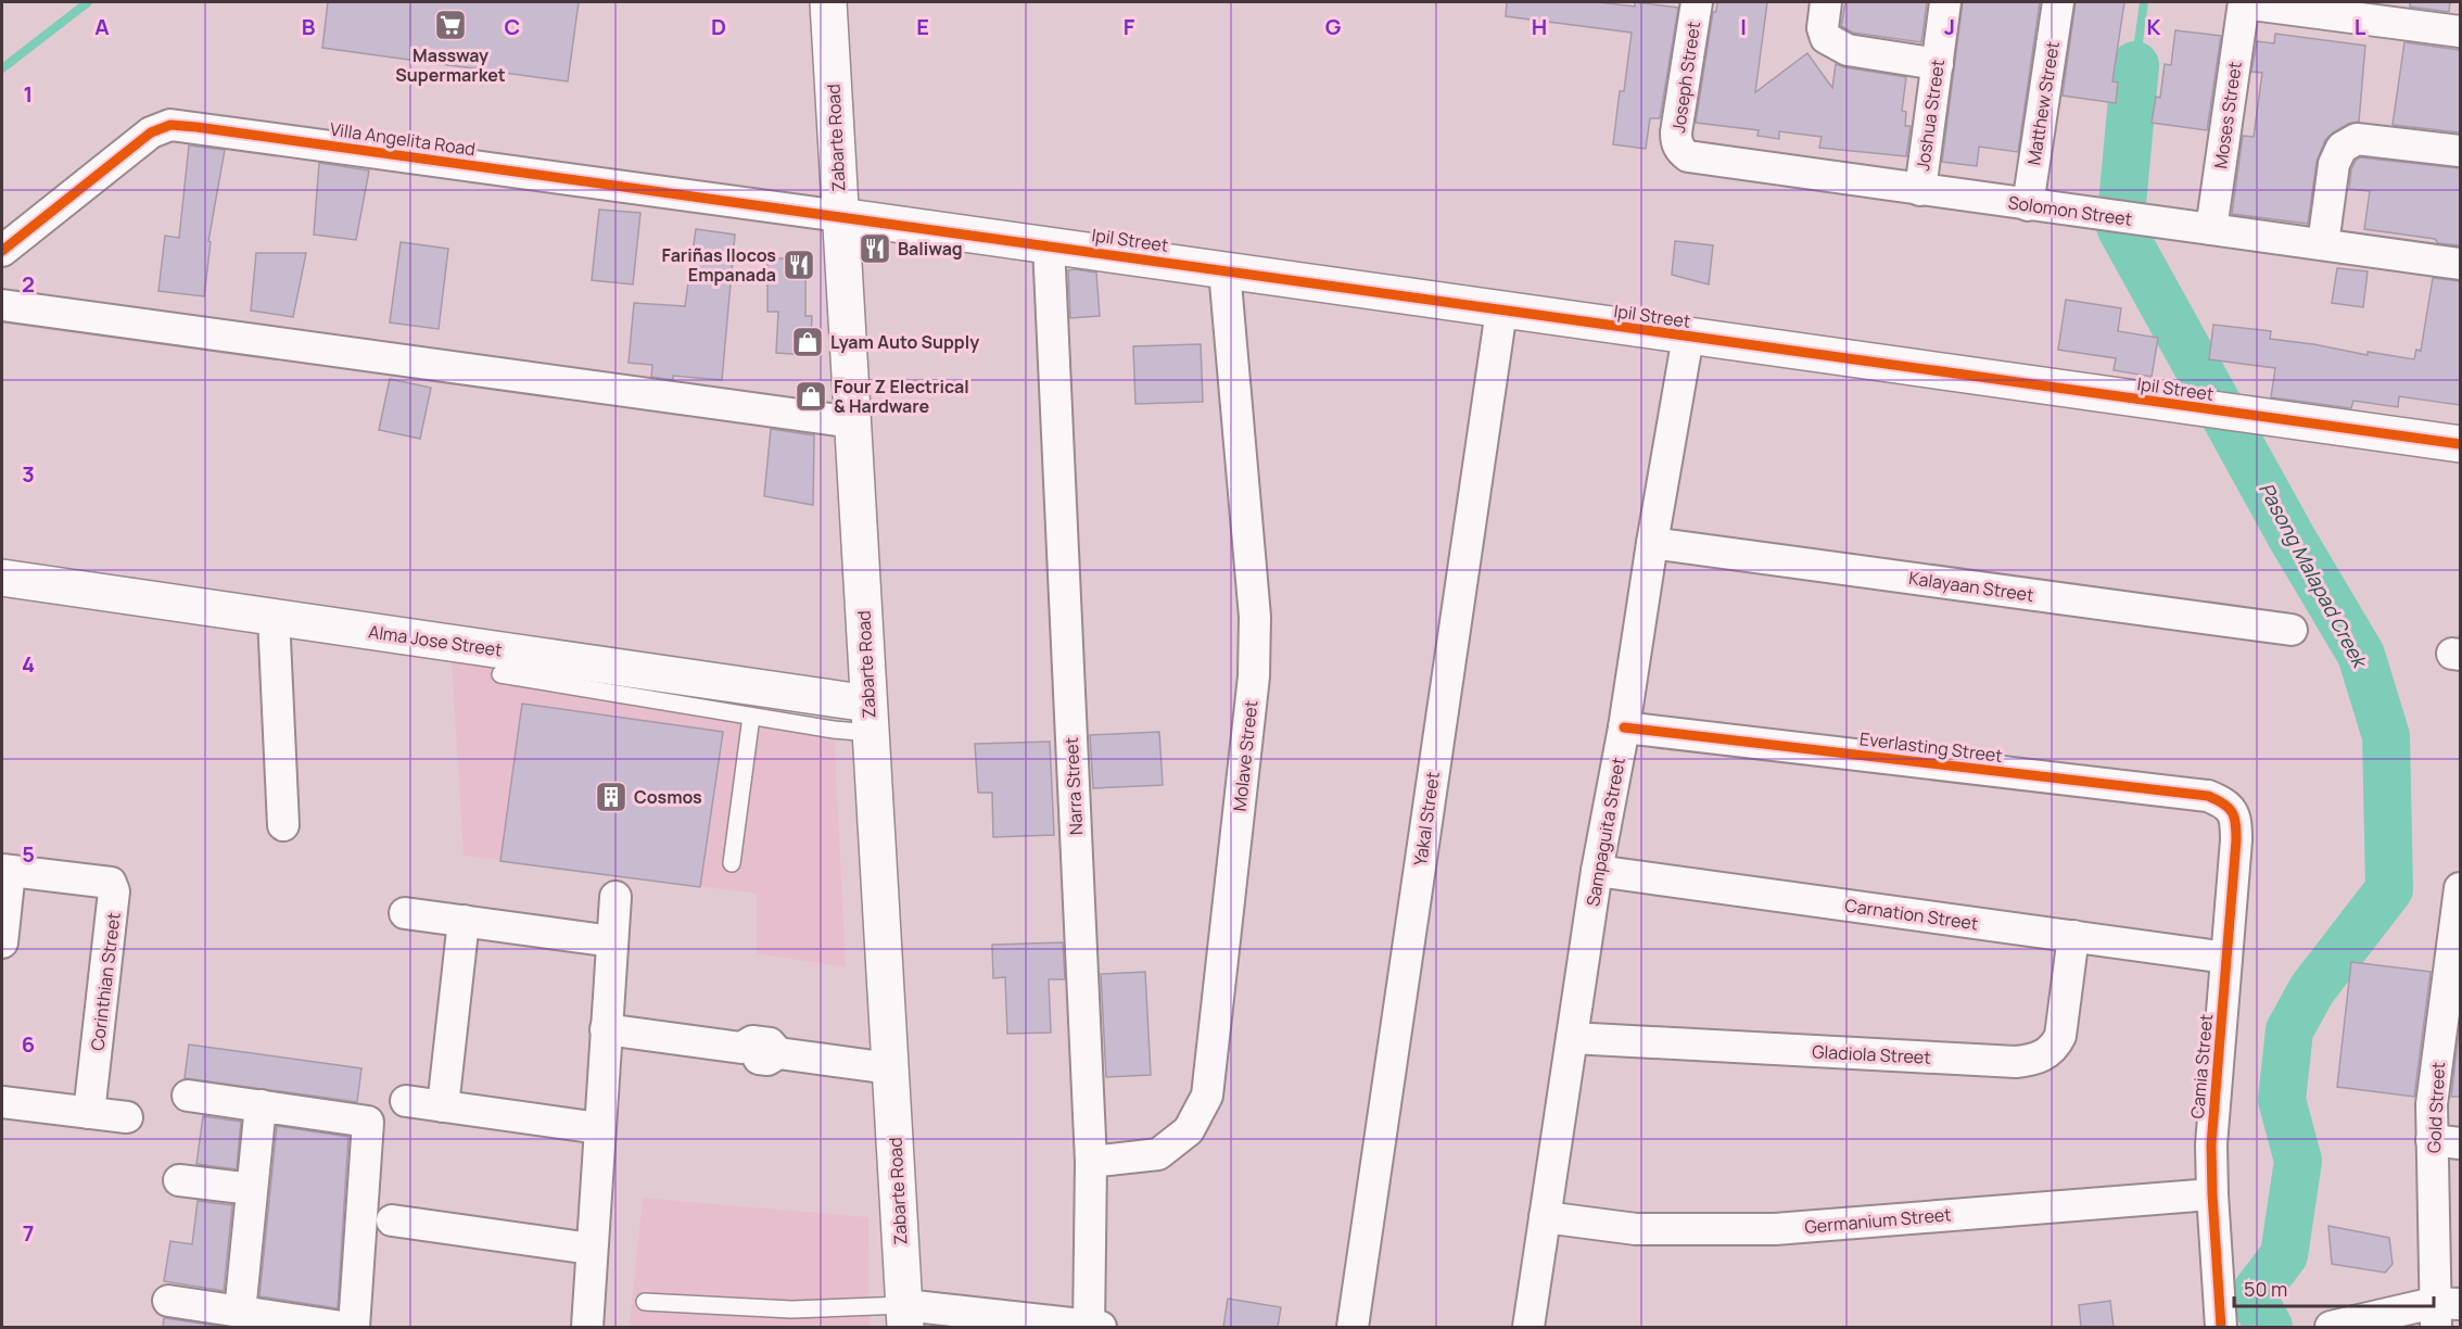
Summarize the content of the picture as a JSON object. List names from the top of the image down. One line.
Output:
{"streets":{"street":["Joseph Street","Matthew Street","Joshua Street","Moses Street","Zabarte Road","Villa Angelita Road","Solomon Street","Ipil Street","Kalayaan Street","Alma Jose Street","Everlasting Street","Molave Street","Narra Street","Yakal Street","Sampaguita Street","Carnation Street","Corinthian Street","Gladiola Street","Camia Street","Gold Street","Germanium Street"]},"crossings":[["Joseph Street","Solomon Street"],["Matthew Street","Solomon Street"],["Joshua Street","Solomon Street"],["Moses Street","Solomon Street"],["Zabarte Road","Villa Angelita Road"],["Zabarte Road","Ipil Street"],["Zabarte Road","Alma Jose Street"],["Villa Angelita Road","Ipil Street"],["Ipil Street","Molave Street"],["Ipil Street","Narra Street"],["Ipil Street","Yakal Street"],["Ipil Street","Sampaguita Street"],["Kalayaan Street","Sampaguita Street"],["Everlasting Street","Sampaguita Street"],["Everlasting Street","Camia Street"],["Molave Street","Narra Street"],["Sampaguita Street","Carnation Street"],["Sampaguita Street","Gladiola Street"],["Sampaguita Street","Germanium Street"],["Carnation Street","Gladiola Street"],["Carnation Street","Camia Street"],["Camia Street","Germanium Street"]],"water":["Pasong Malapad Creek"],"places":{"supermarket":["Massway Supermarket"],"restaurant":["Baliwag","Fariñas Ilocos Empanada"],"shop":["Lyam Auto Supply","Four Z Electrical & Hardware"],"building":["Cosmos"]},"scale_bar":"50 m","grid":{"columns":["A","B","C","D","E","F","G","H","I","J","K","L"],"rows":["1","2","3","4","5","6","7"]}}
